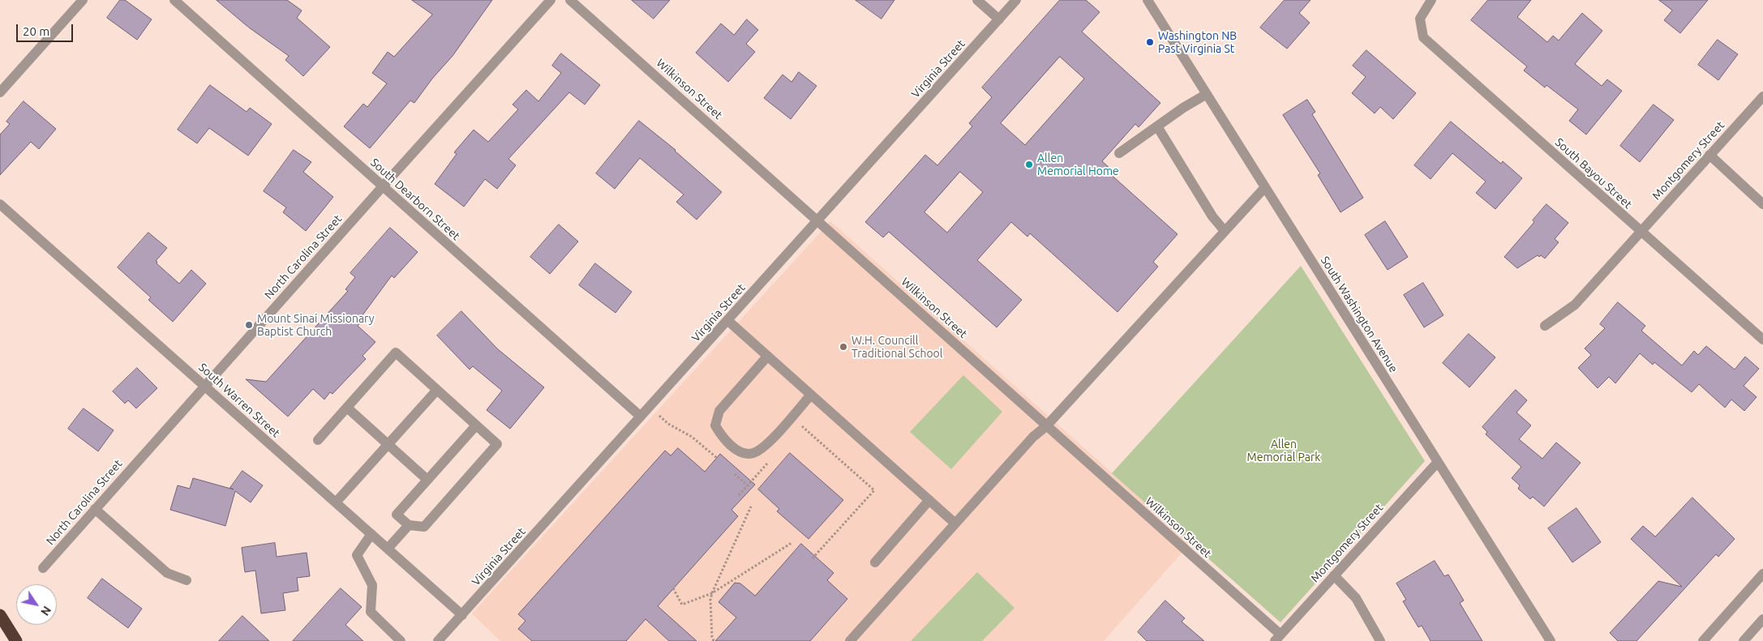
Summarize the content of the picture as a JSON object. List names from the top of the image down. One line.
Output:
{"streets":{"street":["Virginia Street","Wilkinson Street","Montgomery Street","South Bayou Street","South Dearborn Street","North Carolina Street","South Washington Avenue","South Warren Street"]},"crossings":[["Virginia Street","Wilkinson Street"],["Virginia Street","South Dearborn Street"],["Virginia Street","South Warren Street"],["Wilkinson Street","Montgomery Street"],["Montgomery Street","South Bayou Street"],["Montgomery Street","South Washington Avenue"],["South Dearborn Street","North Carolina Street"],["North Carolina Street","South Warren Street"]],"parks":["Allen Memorial Park"],"places":["Washington NB Past Virginia St","Allen Memorial Home","Mount Sinai Missionary Baptist Church","W.H. Councill Traditional School"],"scale_bar":"20 m","north":"bottom right"}
